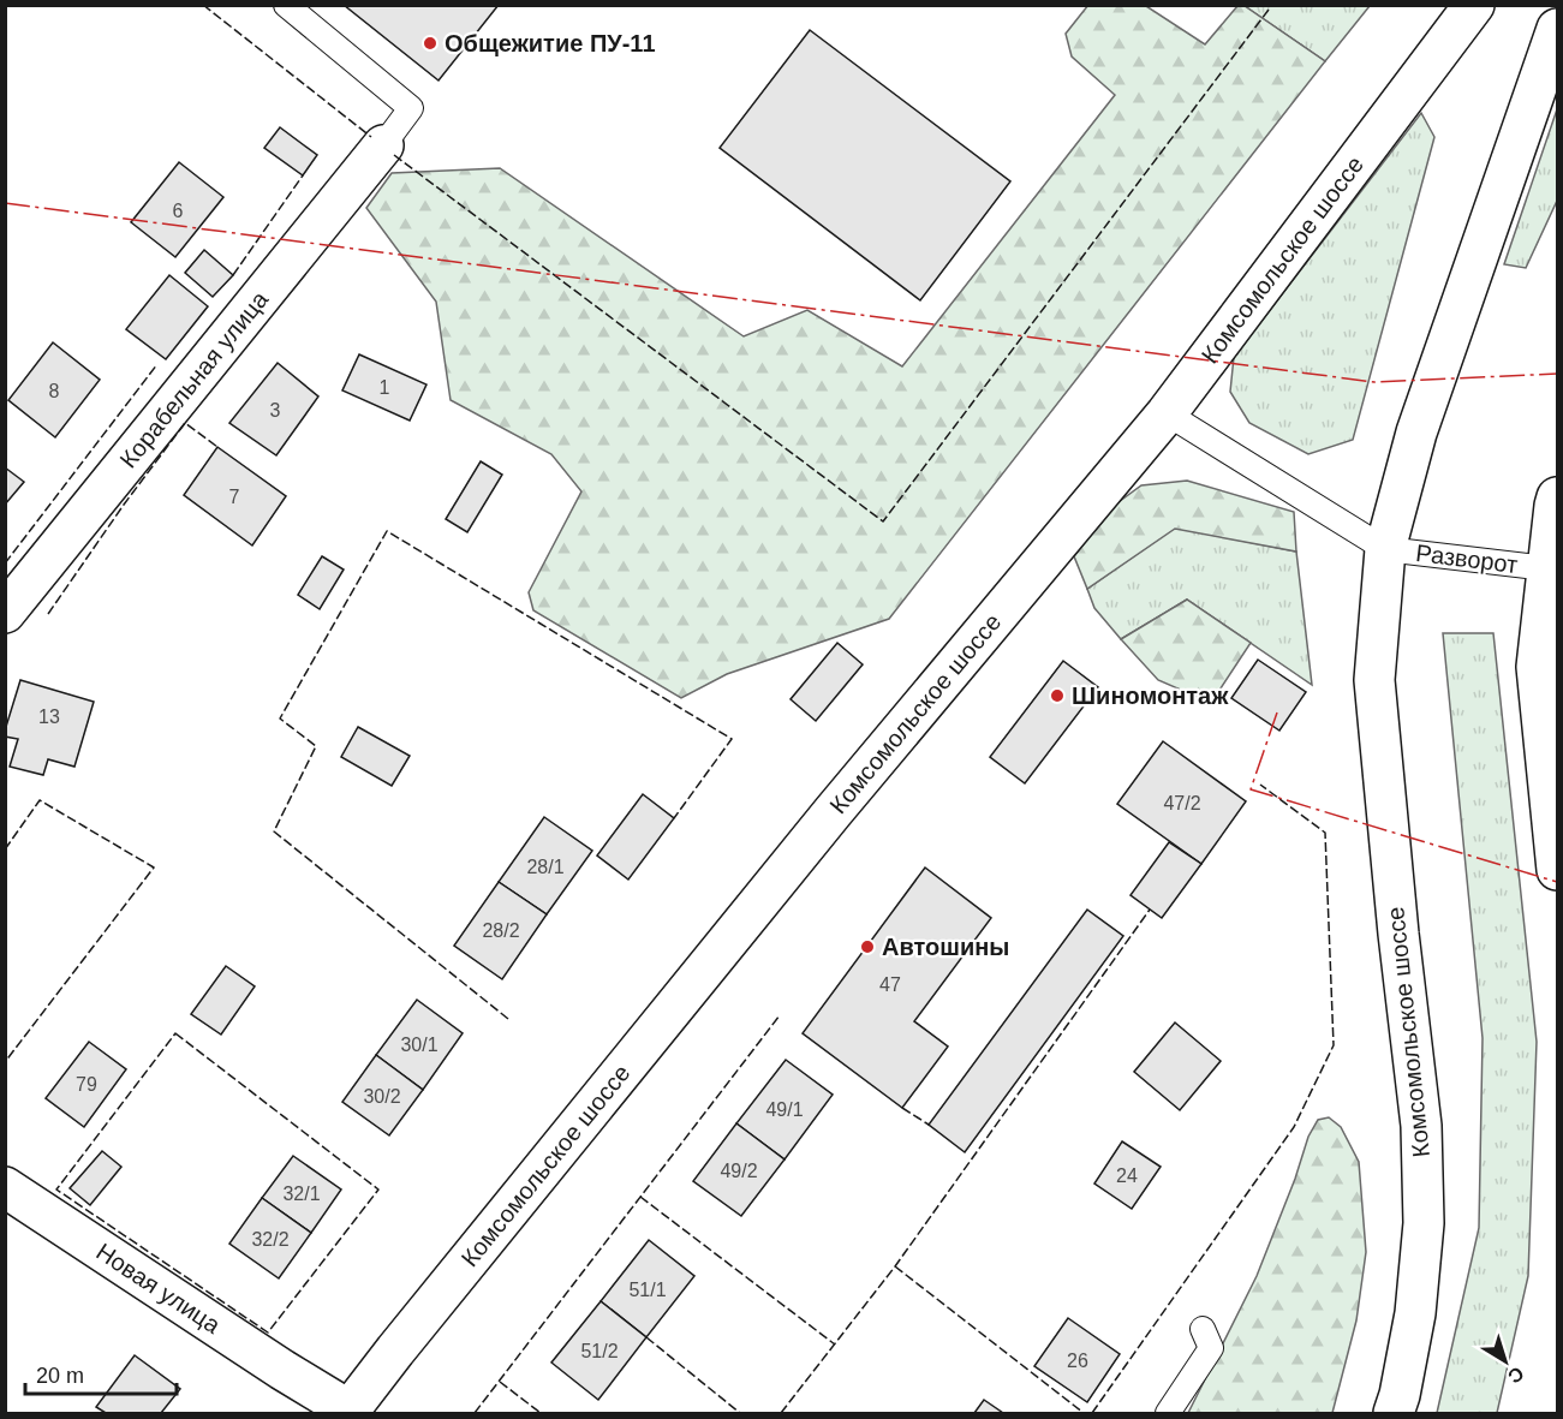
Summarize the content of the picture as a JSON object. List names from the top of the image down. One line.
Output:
{"streets":{"street":["Комсомольское шоссе","Корабельная улица","Новая улица"],"lane":["Разворот"]},"crossings":[["Комсомольское шоссе","Разворот"],["Комсомольское шоссе","Новая улица"]],"places":["Общежитие ПУ-11","Шиномонтаж","Автошины"],"house_numbers":["6","1","8","3","7","13","47/2","28/1","28/2","47","30/1","79","30/2","49/1","49/2","24","32/1","32/2","51/1","51/2","26"],"scale_bar":"20 m","north":"bottom right"}
